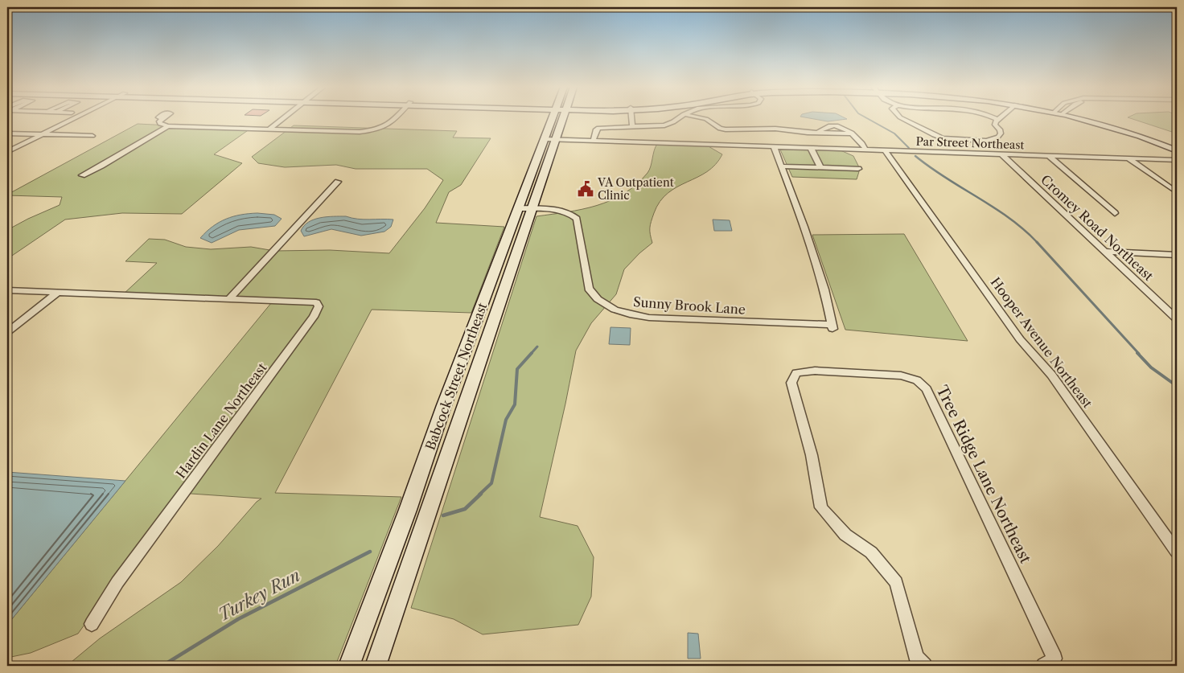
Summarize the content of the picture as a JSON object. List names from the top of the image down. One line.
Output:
{"streets":{"main road":["Babcock Street Northeast"],"street":["Par Street Northeast","Cromey Road Northeast","Sunny Brook Lane","Hooper Avenue Northeast","Hardin Lane Northeast","Tree Ridge Lane Northeast"]},"crossings":[["Par Street Northeast","Cromey Road Northeast"],["Par Street Northeast","Hooper Avenue Northeast"],["Par Street Northeast","Babcock Street Northeast"],["Sunny Brook Lane","Babcock Street Northeast"]],"water":["Turkey Run"],"places":{"public building":["VA Outpatient Clinic"]}}
